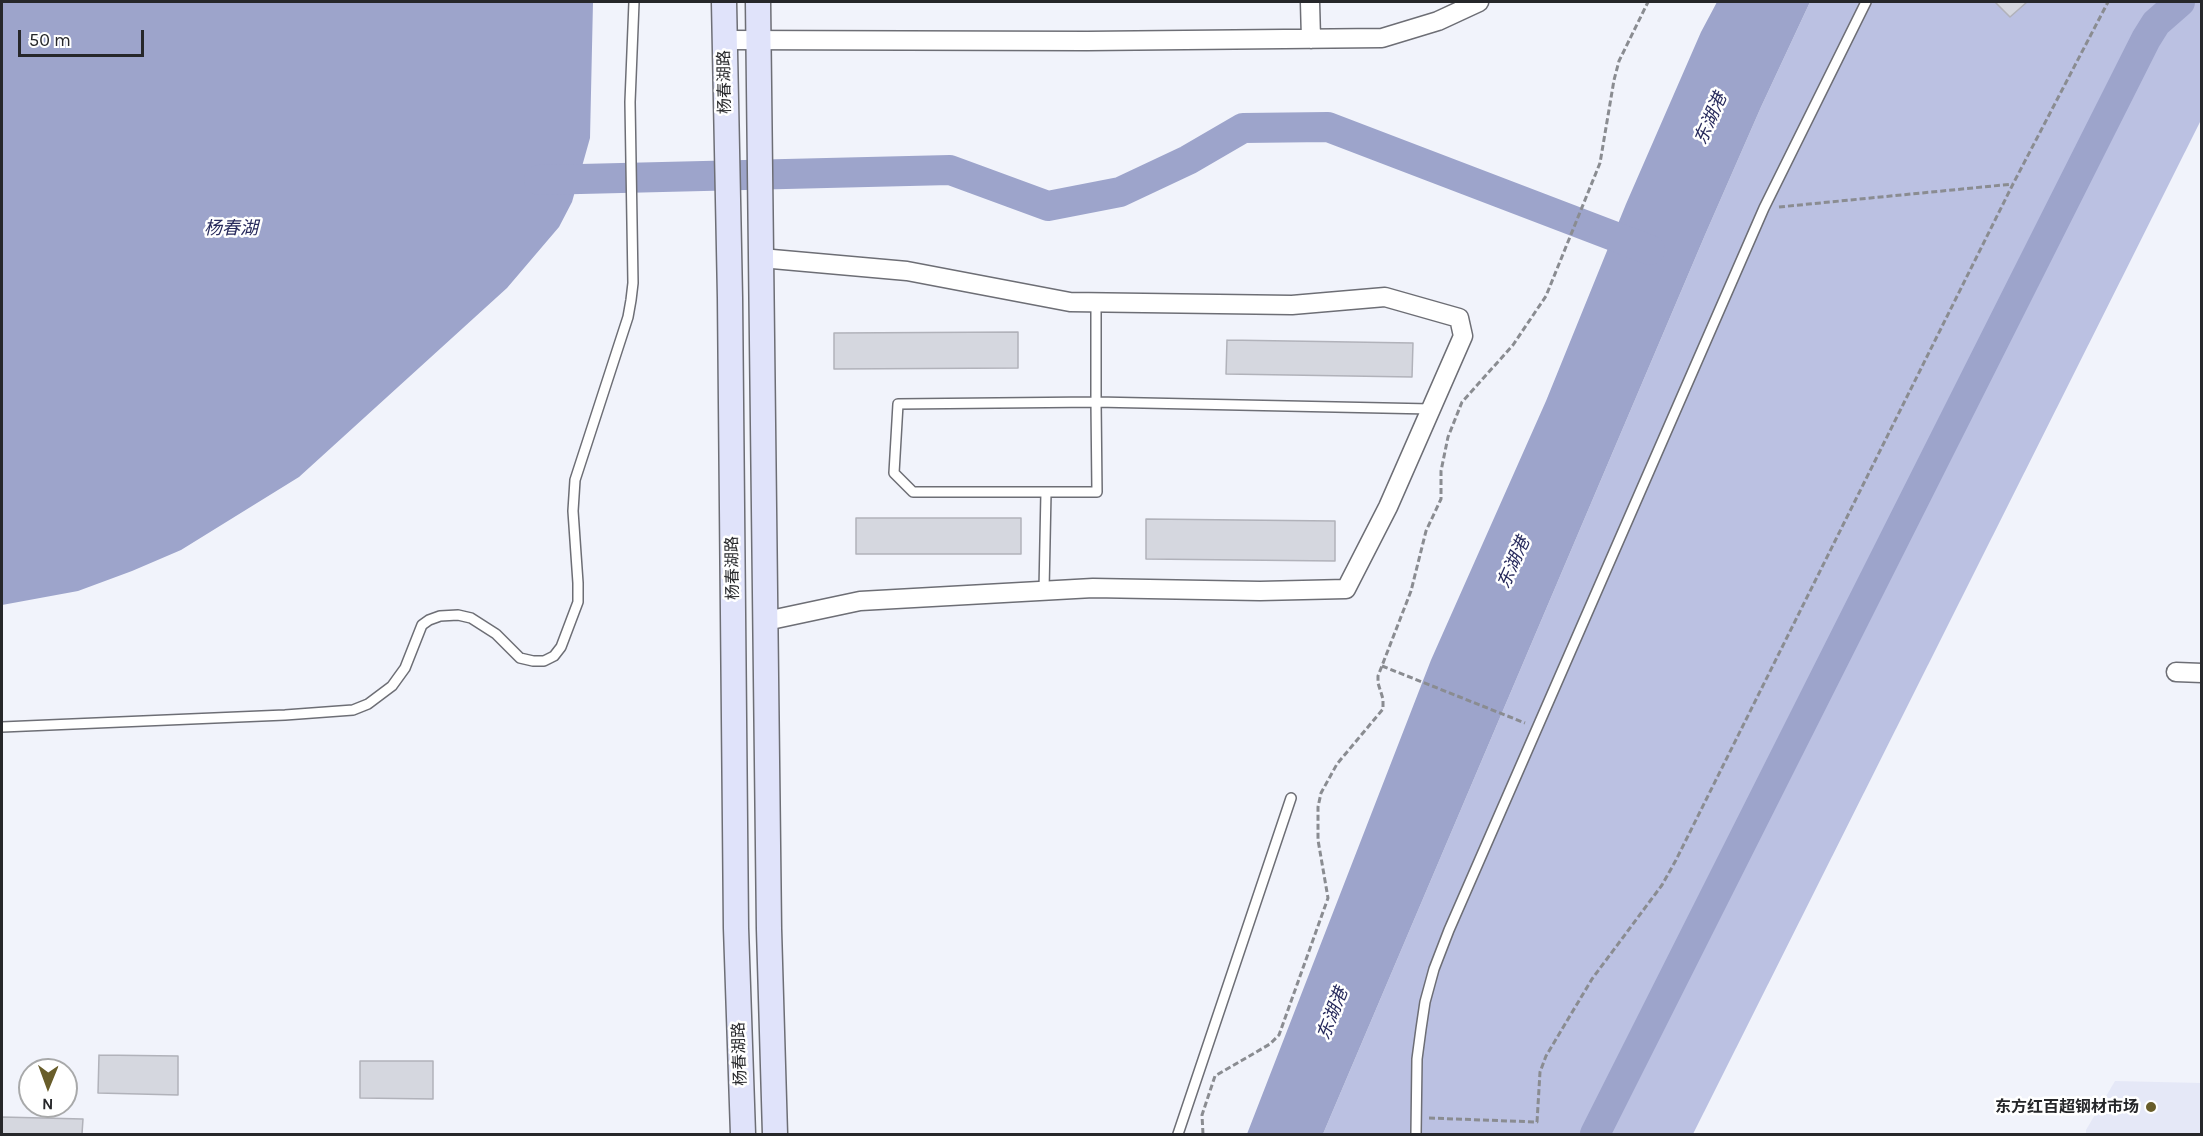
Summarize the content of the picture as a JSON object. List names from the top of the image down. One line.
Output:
{"streets":{"main road":["杨春湖路"]},"water":["东湖港","杨春湖"],"places":["东方红百超钢材市场"],"scale_bar":"50 m","north":"bottom"}
